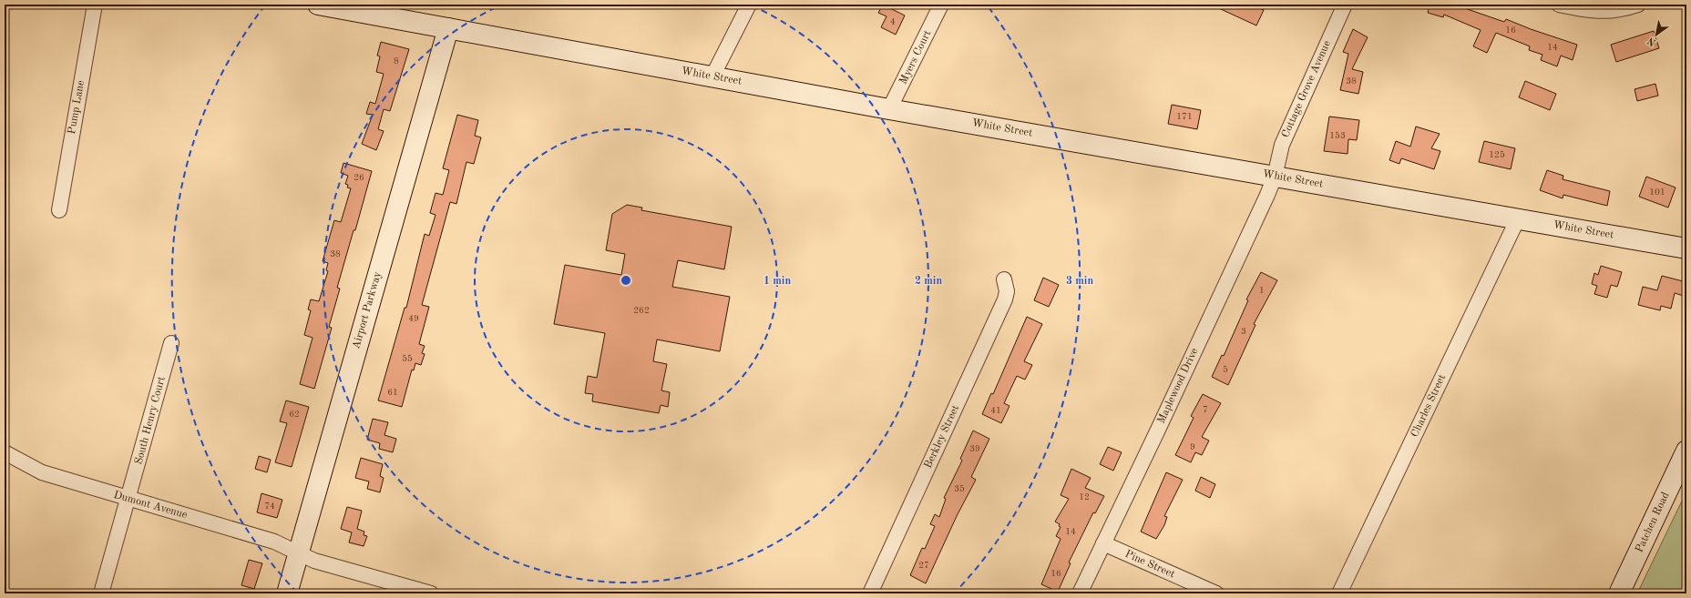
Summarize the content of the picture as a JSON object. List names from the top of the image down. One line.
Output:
{"streets":{"street":["Myers Court","White Street","Cottage Grove Avenue","Pump Lane","Airport Parkway","Maplewood Drive","Charles Street","South Henry Court","Berkley Street","Dumont Avenue","Patchen Road","Pine Street"]},"crossings":[["Myers Court","White Street"],["White Street","Cottage Grove Avenue"],["White Street","Airport Parkway"],["White Street","Maplewood Drive"],["White Street","Charles Street"],["Cottage Grove Avenue","Maplewood Drive"],["Airport Parkway","Dumont Avenue"],["Maplewood Drive","Pine Street"],["South Henry Court","Dumont Avenue"]],"house_numbers":["4","16","14","8","38","171","153","125","26","101","38","1","262","49","3","55","5","61","7","41","62","9","39","35","12","74","14","27","16"],"north":"bottom left","rings":["1 min","2 min","3 min"]}
